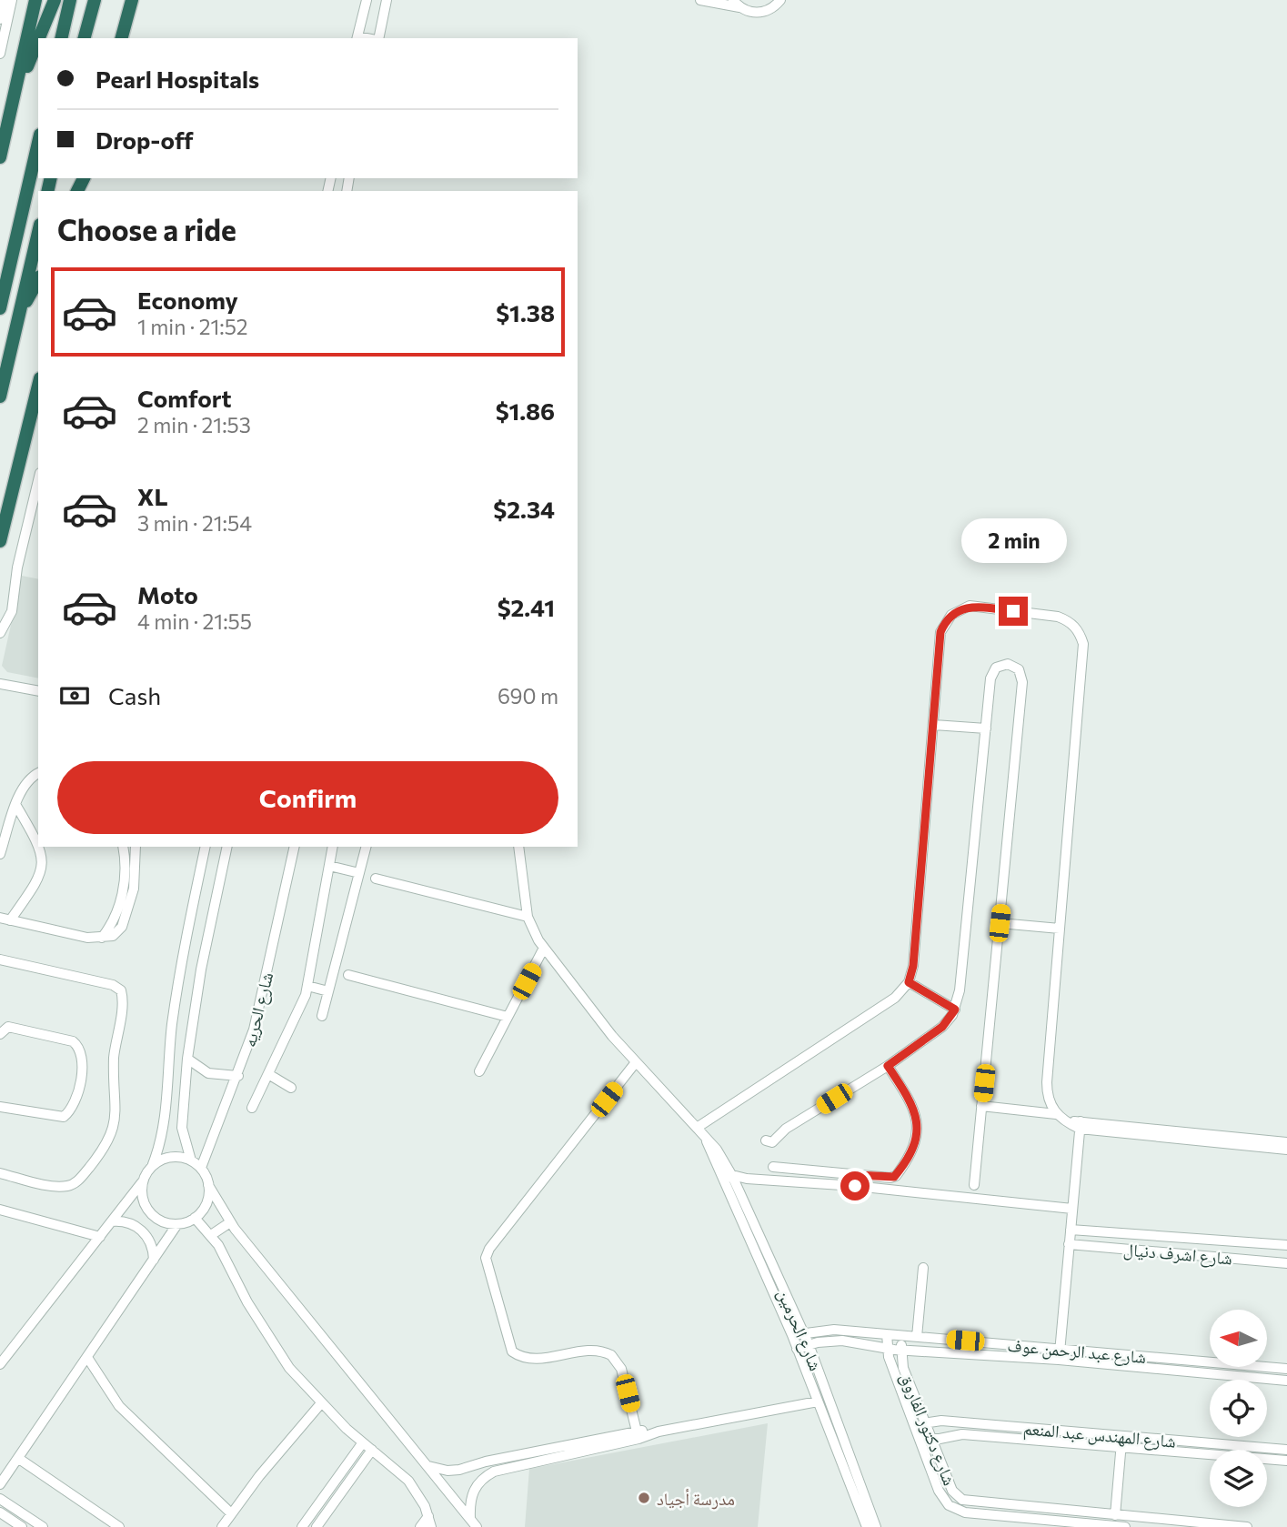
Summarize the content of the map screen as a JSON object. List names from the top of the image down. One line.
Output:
{"streets":{"street":["شارع الحريه","شارع اشرف دنيال","شارع الحرمين","شارع عبد الرحمن عوف","شارع دكتور الفاروق","شارع المهندس عبد المنعم"]},"crossings":[["شارع الحرمين","شارع عبد الرحمن عوف"],["شارع عبد الرحمن عوف","شارع دكتور الفاروق"],["شارع دكتور الفاروق","شارع المهندس عبد المنعم"]],"places":["مدرسة أجياد"],"north":"left","page":{"banner":["Pearl Hospitals","Drop-off"],"heading":"Choose a ride","list":[{"name":"Economy","note":"1 min · 21:52","value":"$1.38"},{"name":"Comfort","note":"2 min · 21:53","value":"$1.86"},{"name":"XL","note":"3 min · 21:54","value":"$2.34"},{"name":"Moto","note":"4 min · 21:55","value":"$2.41"}],"bubble":"2 min","pay":["Cash","690 m"],"buttons":"Confirm"}}
